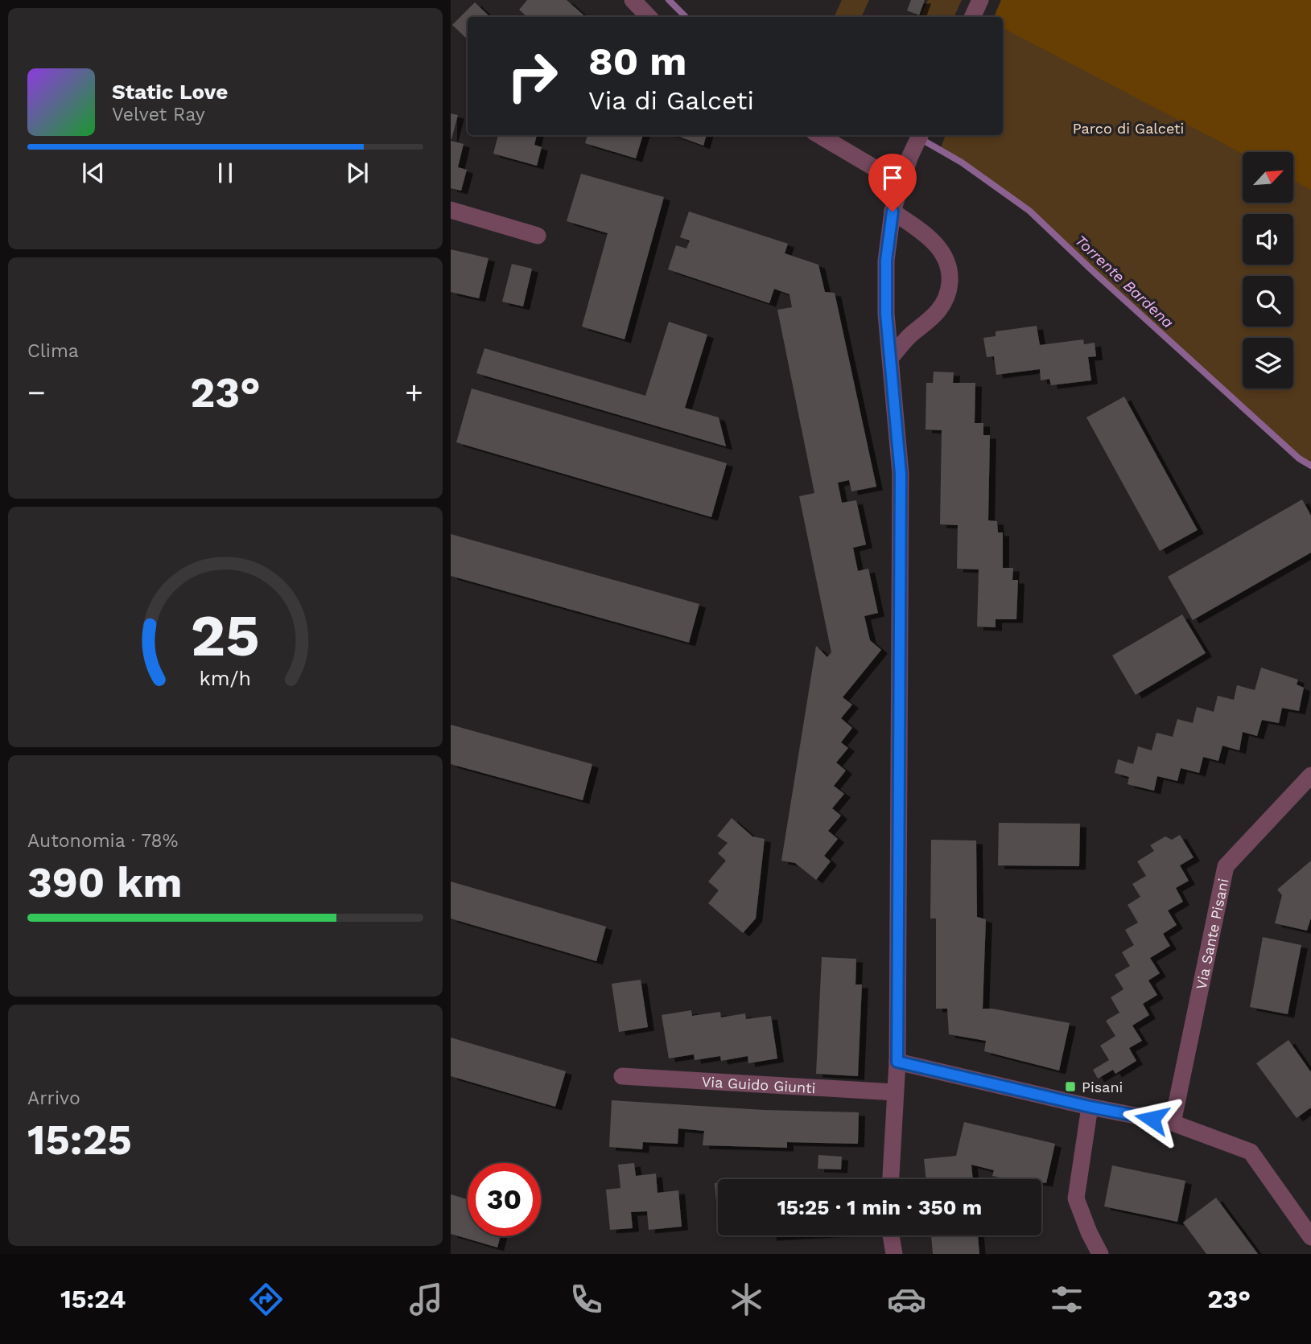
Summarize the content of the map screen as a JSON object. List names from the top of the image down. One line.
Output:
{"streets":{"street":["Via Sante Pisani","Via Guido Giunti"]},"water":["Torrente Bardena"],"parks":["Parco di Galceti"],"places":{"transit":["Pisani"]},"north":"top right","page":{"turn":["80 m","Via di Galceti"],"song":["Static Love","Velvet Ray"],"tile":["Clima",["Autonomia · 78%","390 km"],["Arrivo","15:25"]],"heat":["−","23°","+"],"limit":"30","trip":"15:25 · 1 min · 350 m","tabs":["15:24","23°"],"gauge":["25","km/h"]}}
